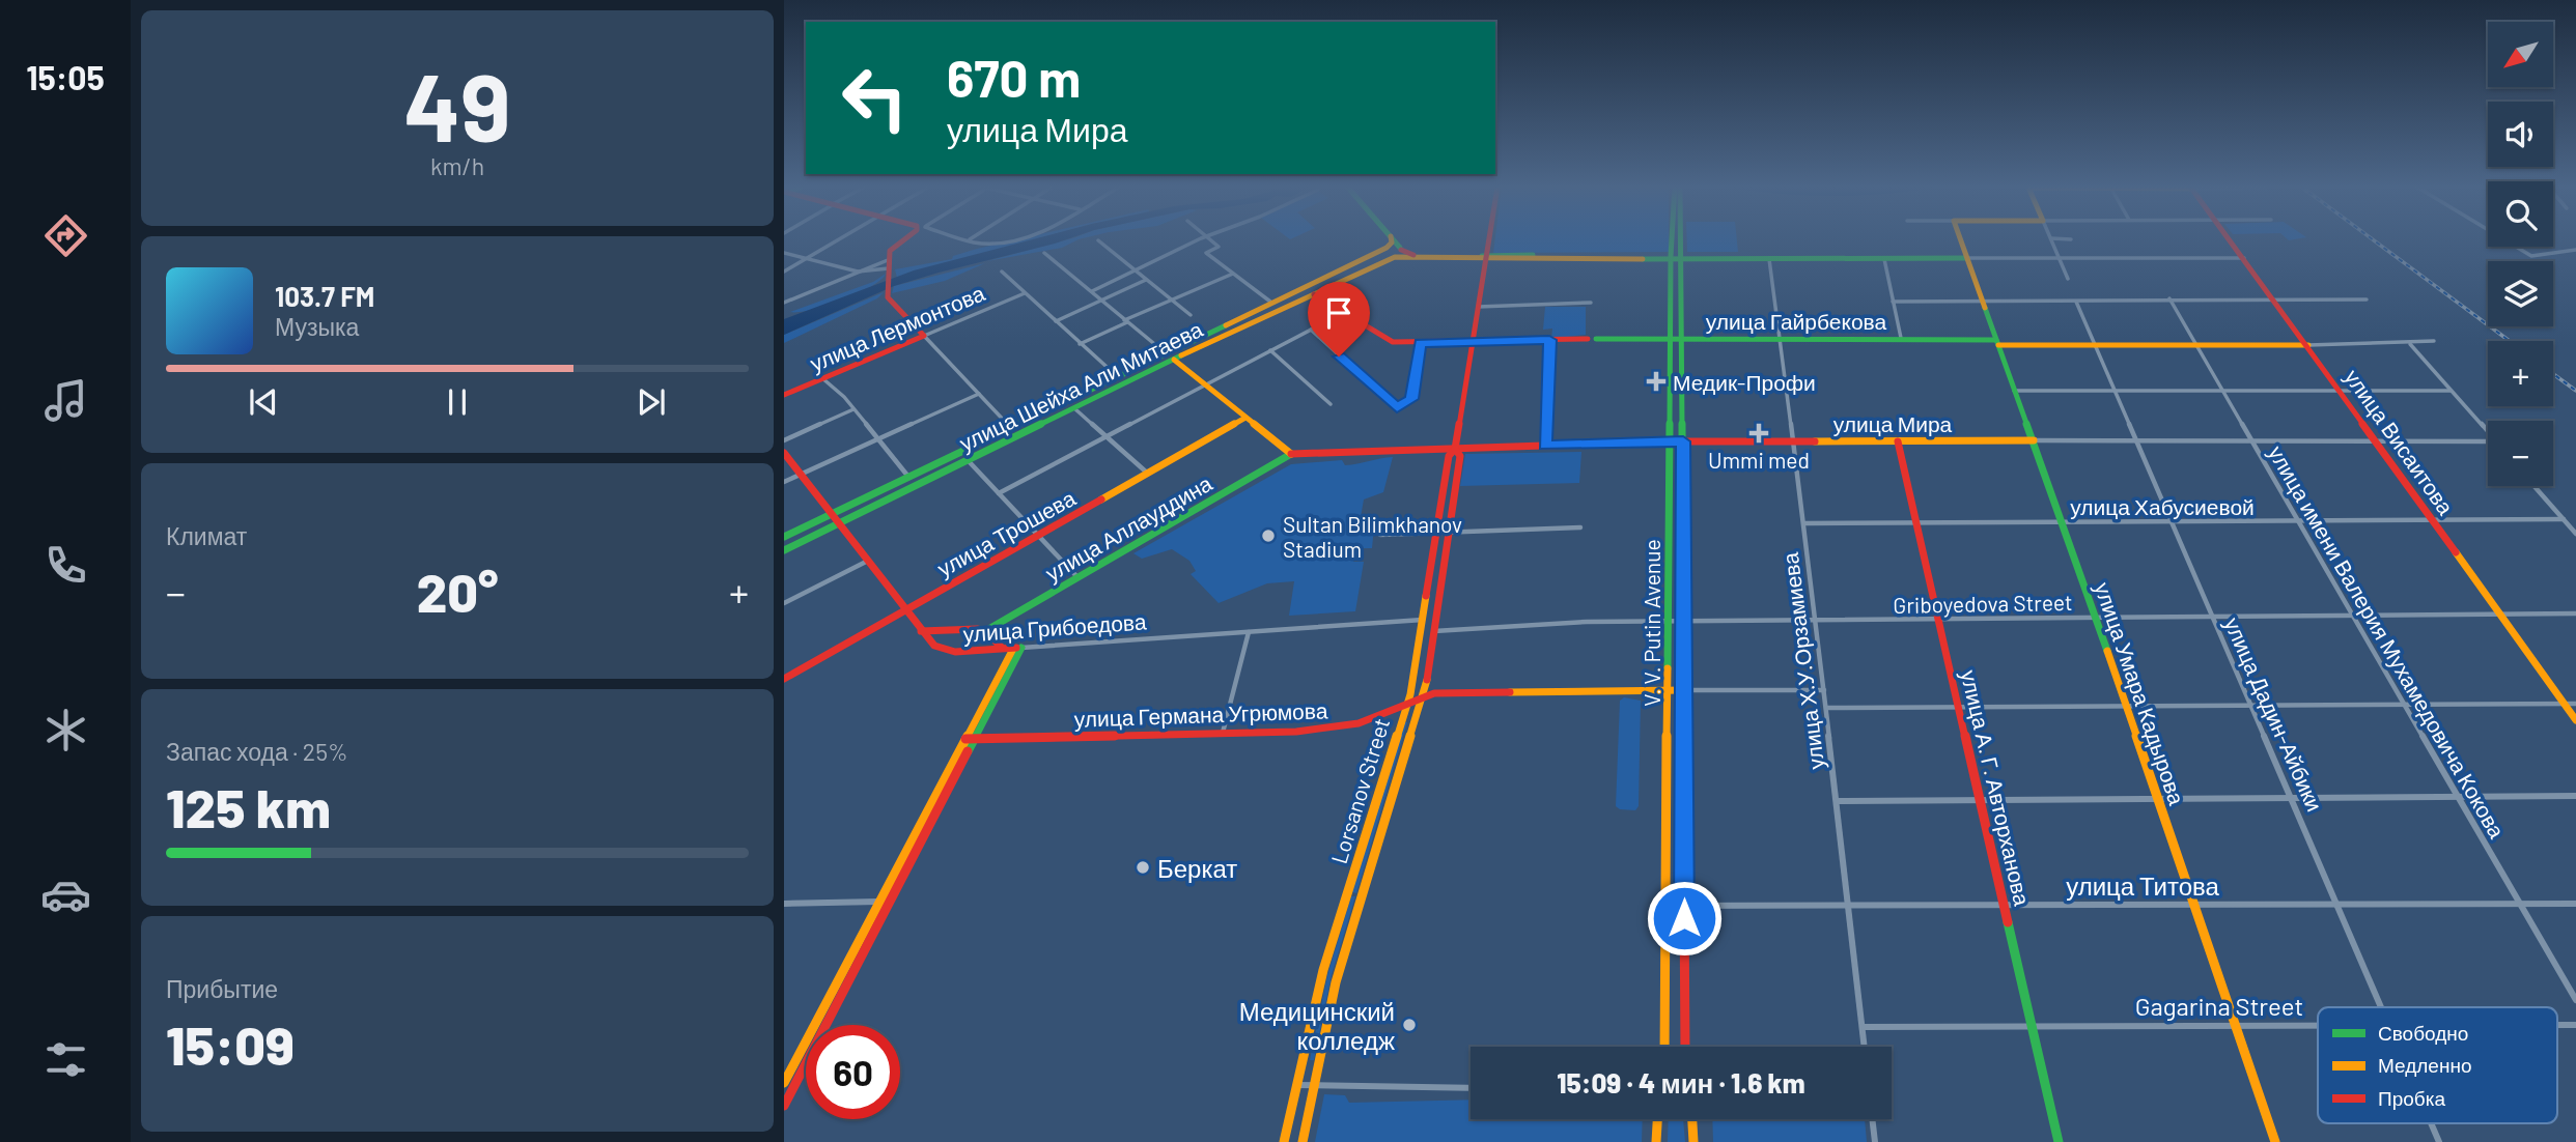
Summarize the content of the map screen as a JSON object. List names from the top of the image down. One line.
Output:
{"streets":{"main road":["улица Гайрбекова","улица Лермонтова","улица Шейха Али Митаева","улица Мира","улица Висаитова","улица Аллауддина","улица Трошева","V. V. Putin Avenue","улица Грибоедова","улица Умара Кадырова","улица Германа Угрюмова","улица А. Г. Авторханова","Lorsanov Street"],"street":["улица Хабусиевой","Griboyedova Street","улица имени Валерия Мухамедовича Кокова","улица Х.У.Орзамиева","улица Дадин-Айбики","улица Титова","Gagarina Street"]},"crossings":[["улица Гайрбекова","улица Шейха Али Митаева"],["улица Гайрбекова","улица Висаитова"],["улица Гайрбекова","V. V. Putin Avenue"],["улица Гайрбекова","улица имени Валерия Мухамедовича Кокова"],["улица Гайрбекова","улица Х.У.Орзамиева"],["улица Гайрбекова","улица Умара Кадырова"],["улица Гайрбекова","улица Дадин-Айбики"],["улица Гайрбекова","Lorsanov Street"],["улица Шейха Али Митаева","улица Грибоедова"],["улица Мира","улица Висаитова"],["улица Мира","улица Аллауддина"],["улица Мира","V. V. Putin Avenue"],["улица Мира","улица имени Валерия Мухамедовича Кокова"],["улица Мира","улица Х.У.Орзамиева"],["улица Мира","улица Умара Кадырова"],["улица Мира","улица Дадин-Айбики"],["улица Мира","улица А. Г. Авторханова"],["улица Мира","Lorsanov Street"],["улица Висаитова","улица Хабусиевой"],["улица Висаитова","Griboyedova Street"],["улица Хабусиевой","улица имени Валерия Мухамедовича Кокова"],["улица Хабусиевой","улица Х.У.Орзамиева"],["улица Хабусиевой","улица Умара Кадырова"],["улица Хабусиевой","улица Дадин-Айбики"],["улица Хабусиевой","улица А. Г. Авторханова"],["улица Трошева","улица Грибоедова"],["Griboyedova Street","V. V. Putin Avenue"],["Griboyedova Street","улица имени Валерия Мухамедовича Кокова"],["Griboyedova Street","улица Х.У.Орзамиева"],["Griboyedova Street","улица Умара Кадырова"],["Griboyedova Street","улица Дадин-Айбики"],["Griboyedova Street","улица А. Г. Авторханова"],["Griboyedova Street","Lorsanov Street"],["V. V. Putin Avenue","улица Германа Угрюмова"],["V. V. Putin Avenue","улица Титова"],["улица Грибоедова","Lorsanov Street"],["улица имени Валерия Мухамедовича Кокова","улица Титова"],["улица Х.У.Орзамиева","улица Германа Угрюмова"],["улица Х.У.Орзамиева","улица Титова"],["улица Х.У.Орзамиева","Gagarina Street"],["улица Умара Кадырова","улица Титова"],["улица Умара Кадырова","Gagarina Street"],["улица Германа Угрюмова","Lorsanov Street"],["улица Дадин-Айбики","улица Титова"],["улица А. Г. Авторханова","улица Титова"],["улица А. Г. Авторханова","Gagarina Street"]],"places":{"health":["Медик-Профи","Ummi med"],"other":["Sultan Bilimkhanov Stadium","Беркат","Медицинский колледж"]},"legend":["Свободно","Медленно","Пробка"],"north":"bottom left","page":{"tabs":"15:05","tile":[["49","km/h"],"Климат",["Запас хода · 25%","125 km"],["Прибытие","15:09"]],"map_buttons":["+","−"],"turn":["670 m","улица Мира"],"song":["103.7 FM","Музыка"],"heat":["−","20°","+"],"limit":"60","trip":"15:09 · 4 мин · 1.6 km"}}
